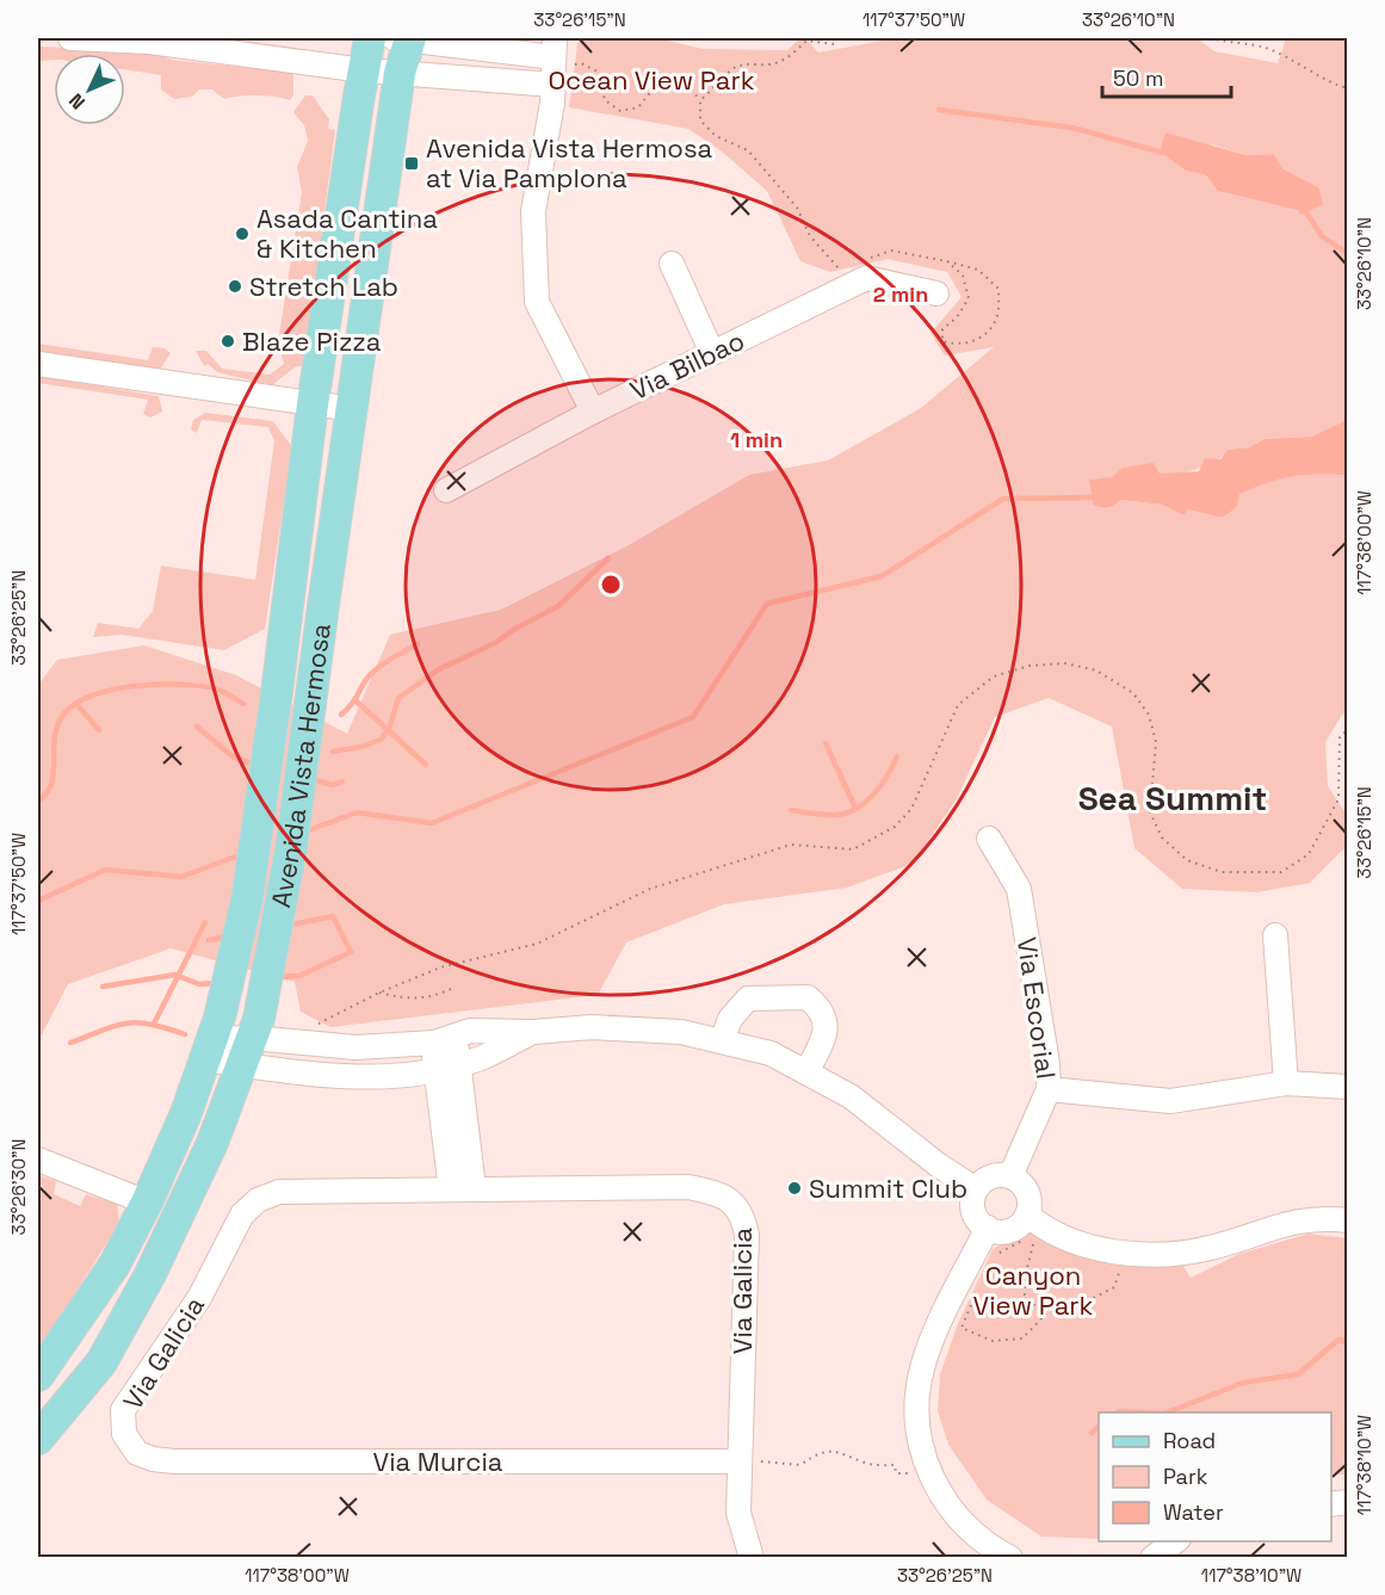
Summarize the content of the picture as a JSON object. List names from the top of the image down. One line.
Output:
{"streets":{"main road":["Avenida Vista Hermosa"],"street":["Via Bilbao","Via Escorial","Via Galicia","Via Murcia"]},"crossings":[["Via Galicia","Via Murcia"]],"districts":["Sea Summit"],"parks":["Ocean View Park","Canyon View Park"],"places":{"transit":["Avenida Vista Hermosa at Via Pamplona"],"other":["Asada Cantina & Kitchen","Stretch Lab","Blaze Pizza","Summit Club"]},"legend":["Road","Park","Water"],"scale_bar":"50 m","north":"bottom left","coordinates":["33°26'15\"N","117°37'50\"W","33°26'10\"N","117°38'00\"W","33°26'25\"N","33°26'30\"N","117°38'10\"W"],"rings":["2 min","1 min"]}
